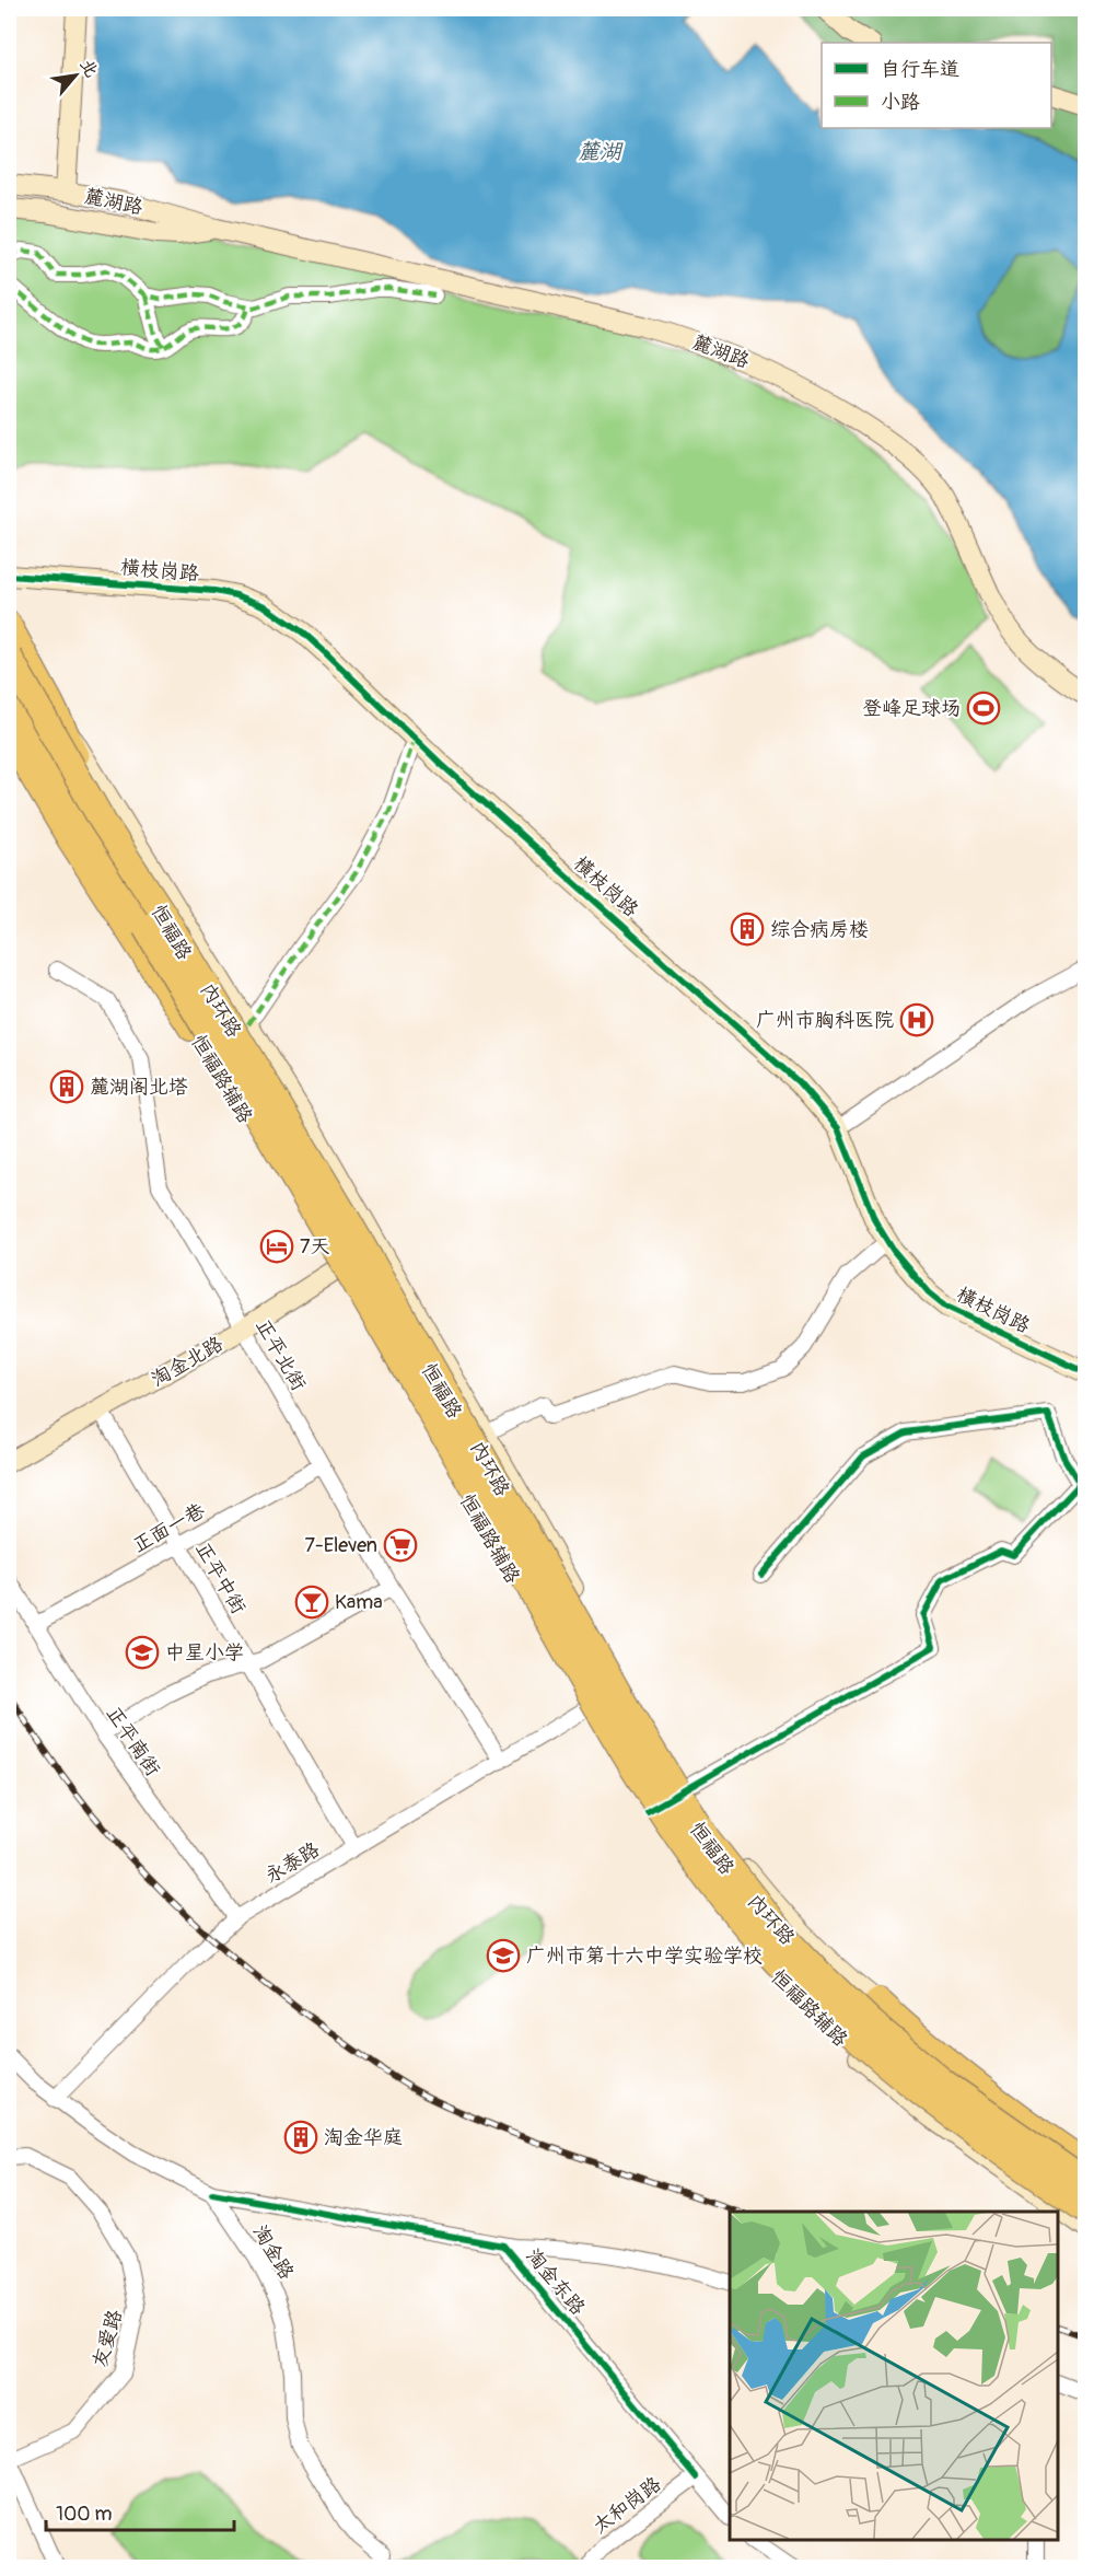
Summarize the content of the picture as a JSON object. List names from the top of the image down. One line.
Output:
{"streets":{"highway":["内环路"],"main road":["麓湖路","横枝岗路","恒福路","恒福路辅路","淘金北路"],"street":["正平北街","正面一巷","正平中街","正平南街","永泰路","淘金路","淘金东路","友爱路","太和岗路"]},"crossings":[["恒福路","内环路"],["恒福路","恒福路辅路"],["恒福路","淘金北路"],["恒福路辅路","淘金北路"],["恒福路辅路","永泰路"],["正平北街","淘金北路"],["正平北街","正面一巷"],["正平北街","永泰路"],["淘金北路","正平中街"],["正面一巷","正平中街"],["正面一巷","正平南街"],["正平中街","永泰路"],["正平南街","永泰路"],["永泰路","淘金路"],["淘金路","淘金东路"],["淘金东路","太和岗路"]],"water":["麓湖"],"places":{"sports":["登峰足球场"],"building":["综合病房楼","麓湖阁北塔","淘金华庭"],"hospital":["广州市胸科医院"],"hotel":["7天"],"supermarket":["7-Eleven"],"bar":["Kama"],"school or university":["中星小学","广州市第十六中学实验学校"]},"legend":["自行车道","小路"],"scale_bar":"100 m","north":"top right"}
